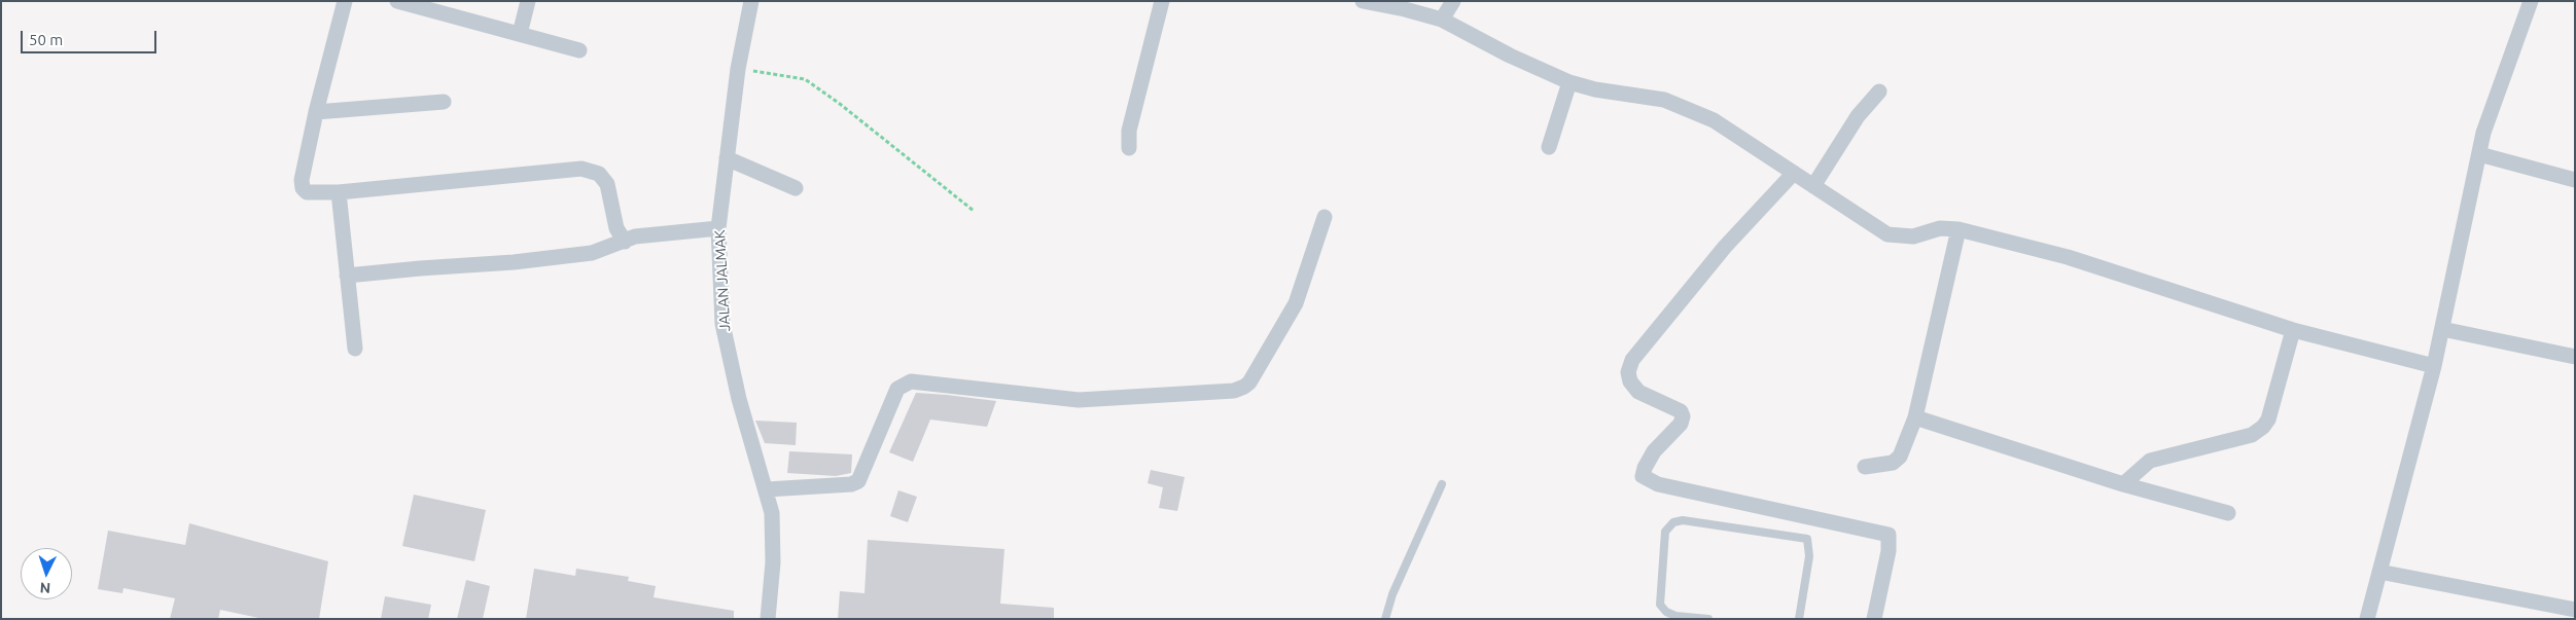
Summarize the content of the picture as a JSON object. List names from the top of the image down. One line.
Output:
{"streets":{"street":["JALAN JALMAK"]},"scale_bar":"50 m","north":"bottom"}
